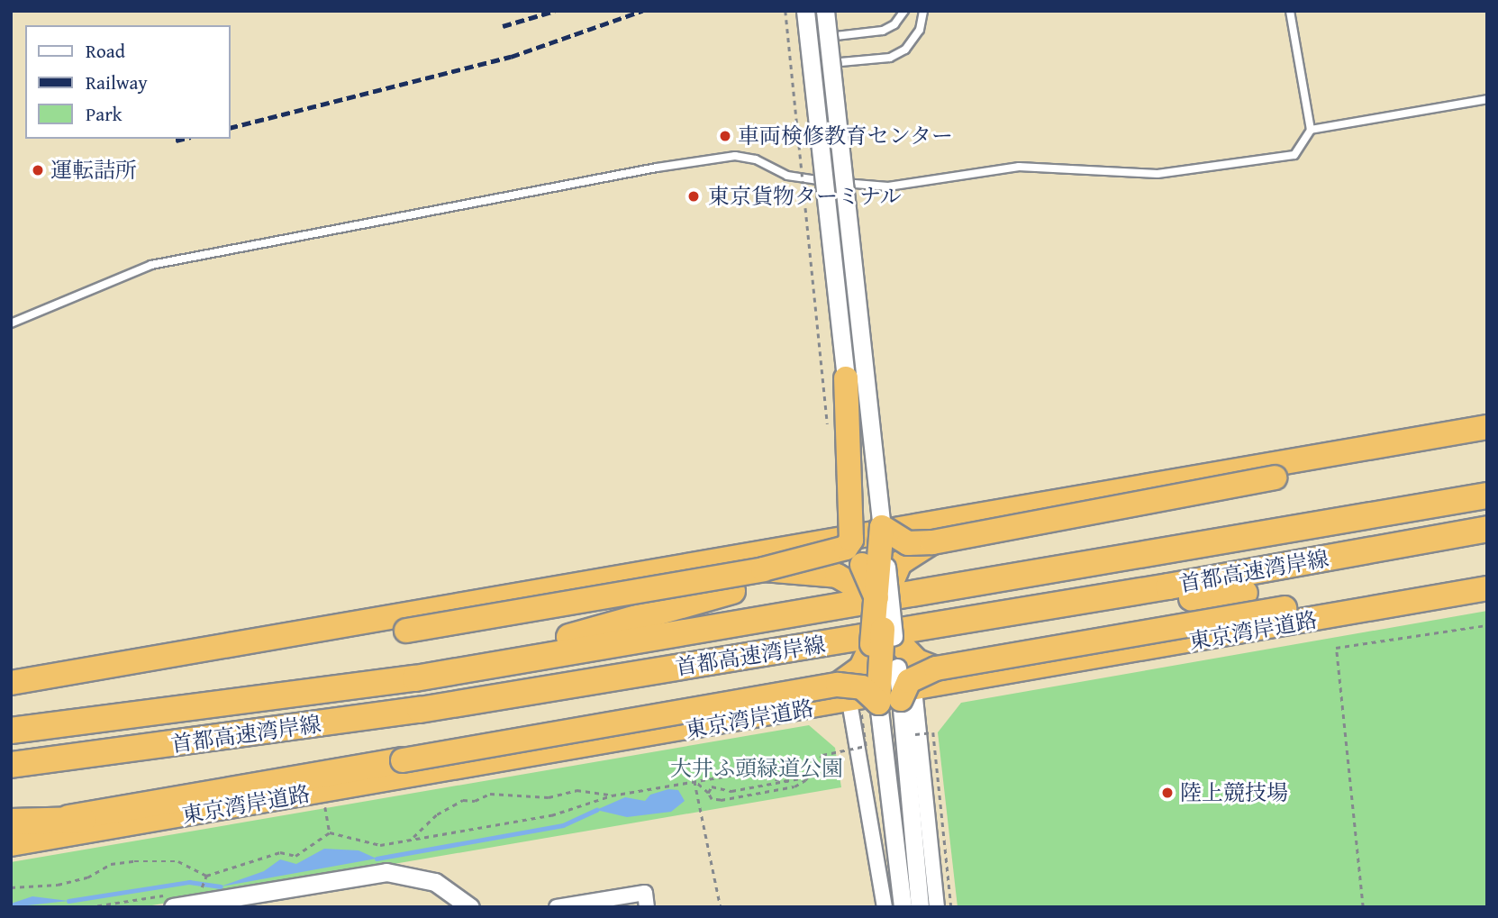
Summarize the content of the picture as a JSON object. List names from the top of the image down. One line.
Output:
{"streets":{"highway":["首都高速湾岸線","東京湾岸道路"]},"parks":["大井ふ頭緑道公園"],"places":["車両検修教育センター","運転詰所","東京貨物ターミナル","陸上競技場"],"legend":["Road","Railway","Park"]}
